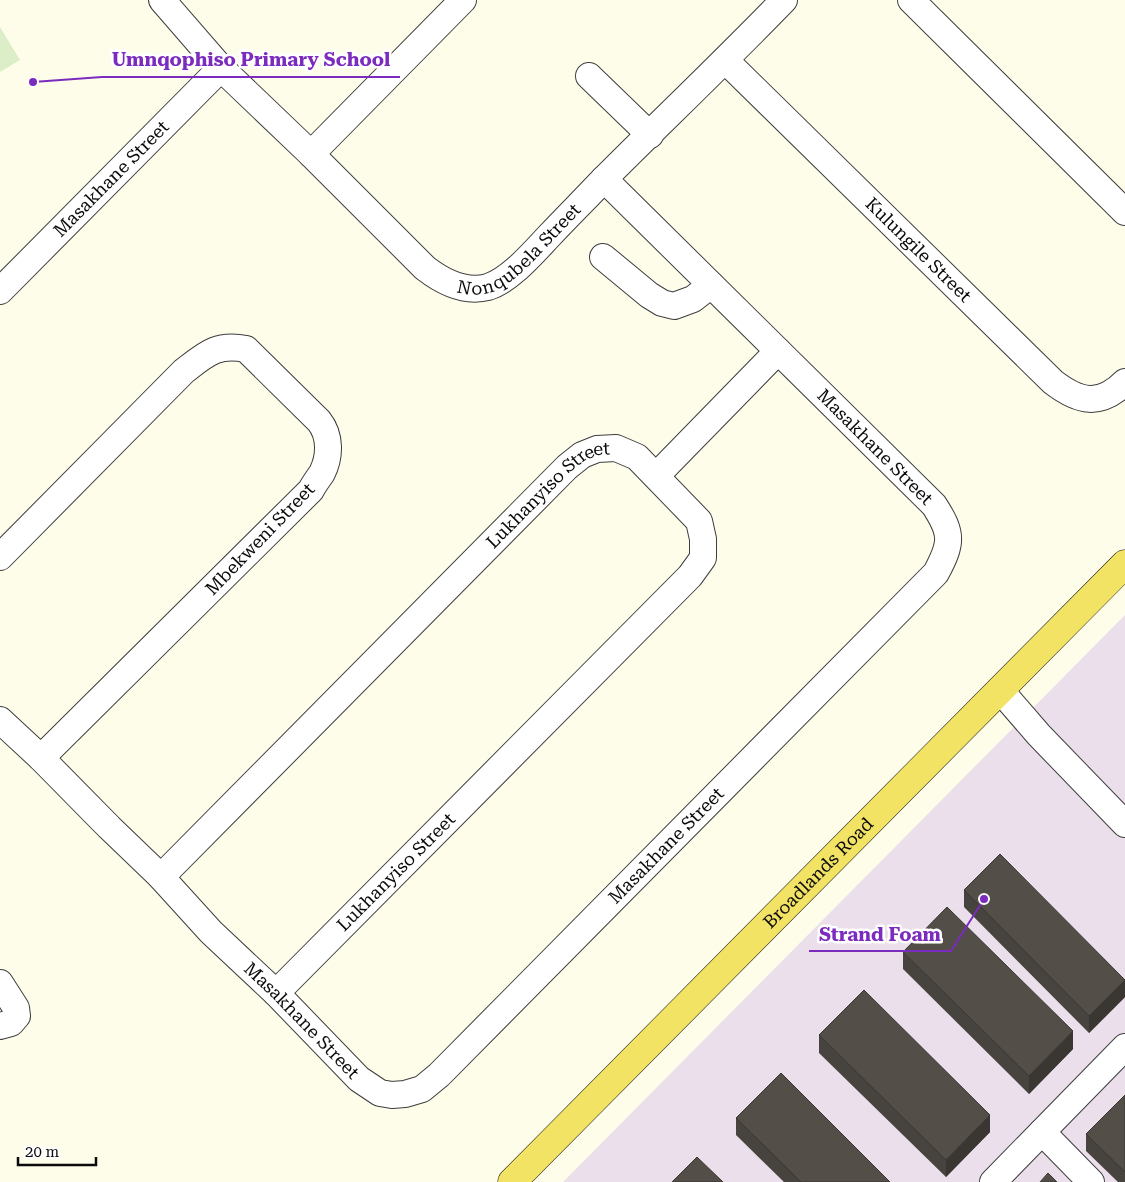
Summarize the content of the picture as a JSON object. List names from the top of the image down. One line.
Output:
{"streets":{"main road":["Broadlands Road"],"street":["Masakhane Street","Nonqubela Street","Kulungile Street","Lukhanyiso Street","Mbekweni Street"]},"crossings":[["Masakhane Street","Nonqubela Street"],["Masakhane Street","Lukhanyiso Street"],["Masakhane Street","Mbekweni Street"],["Nonqubela Street","Kulungile Street"]],"places":["Umnqophiso Primary School","Strand Foam"],"scale_bar":"20 m"}
